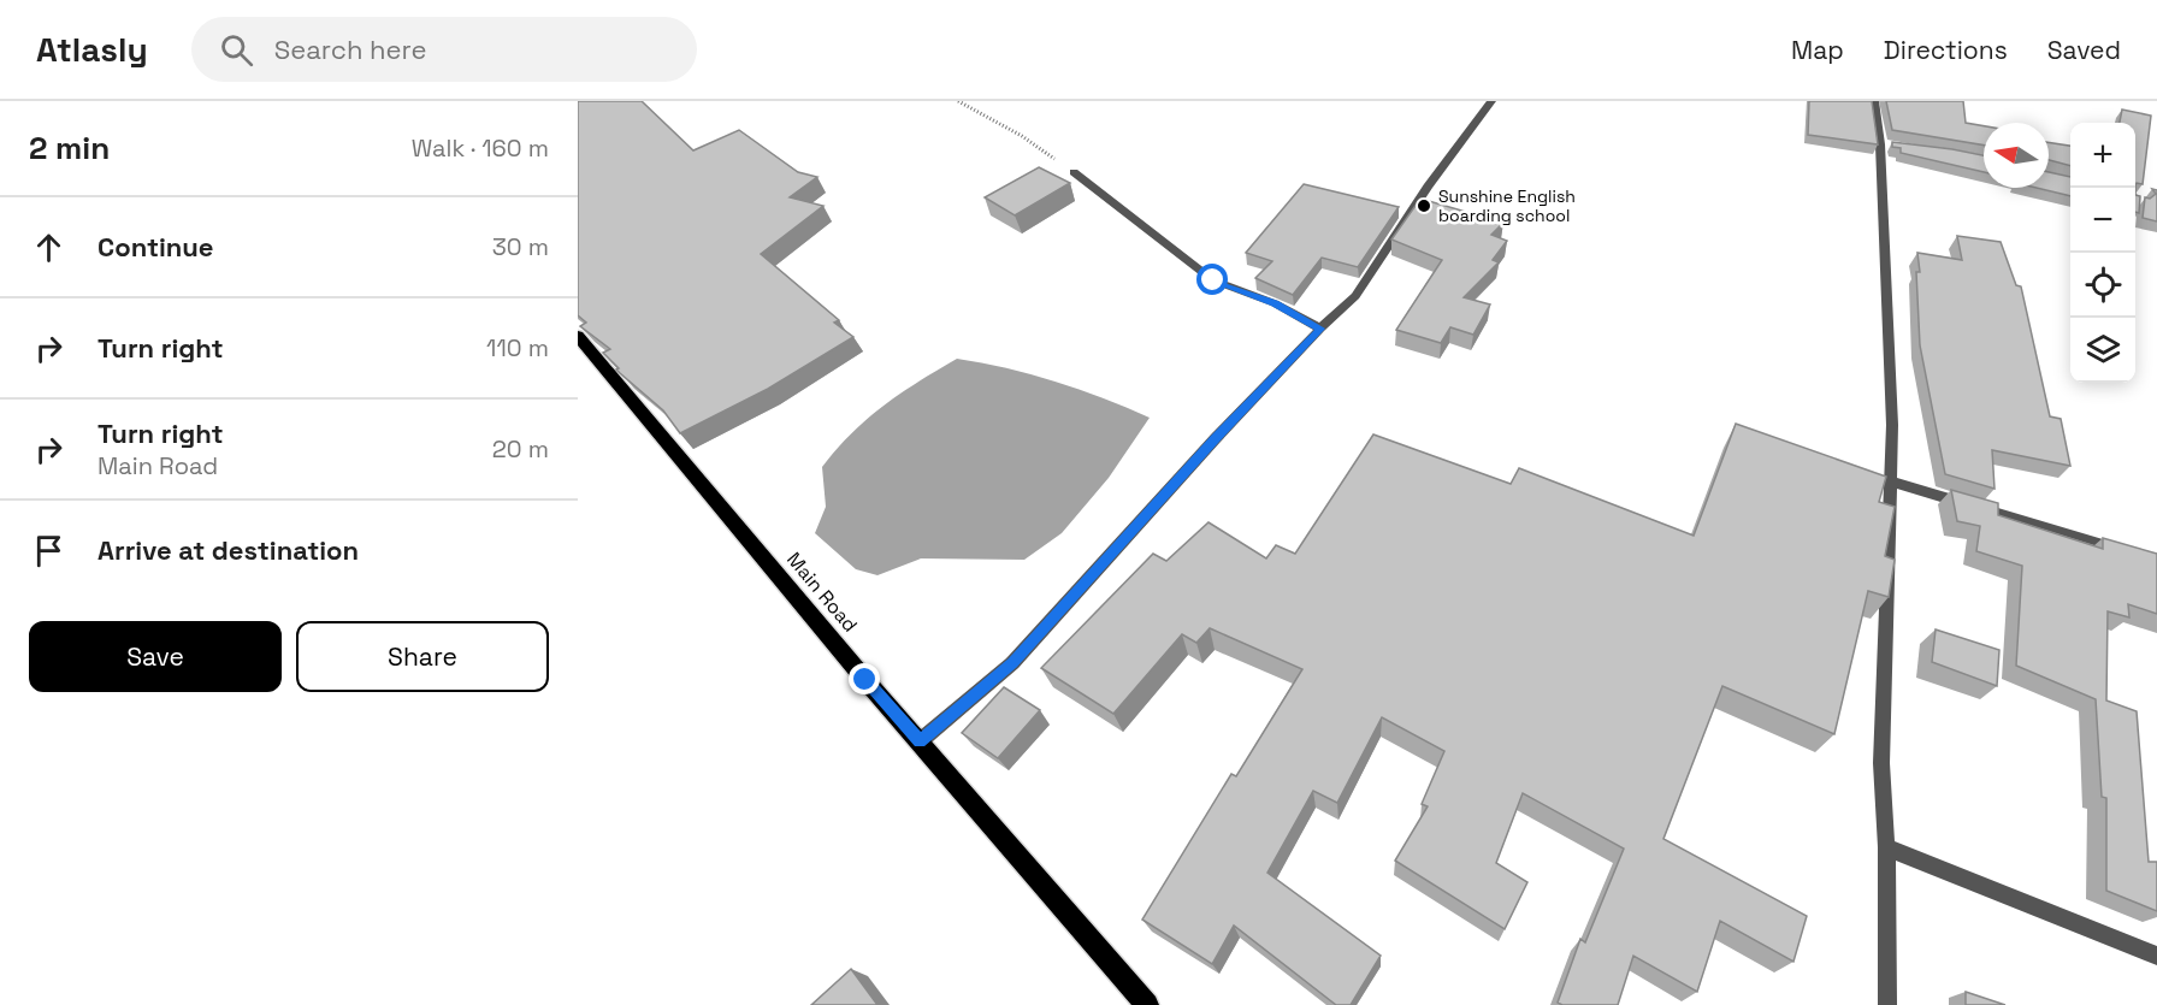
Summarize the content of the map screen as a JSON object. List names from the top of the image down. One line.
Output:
{"streets":{"main road":["Main Road"]},"places":["Sunshine English boarding school"],"north":"left","page":{"header":"Atlasly","search":"Search here","nav":["Map","Directions","Saved"],"heading":["2 min","Walk · 160 m"],"map_buttons":["+","−"],"list":[["Continue","30 m"],["Turn right","110 m"],["Turn right","Main Road","20 m"],"Arrive at destination"],"buttons":["Save","Share"]}}
